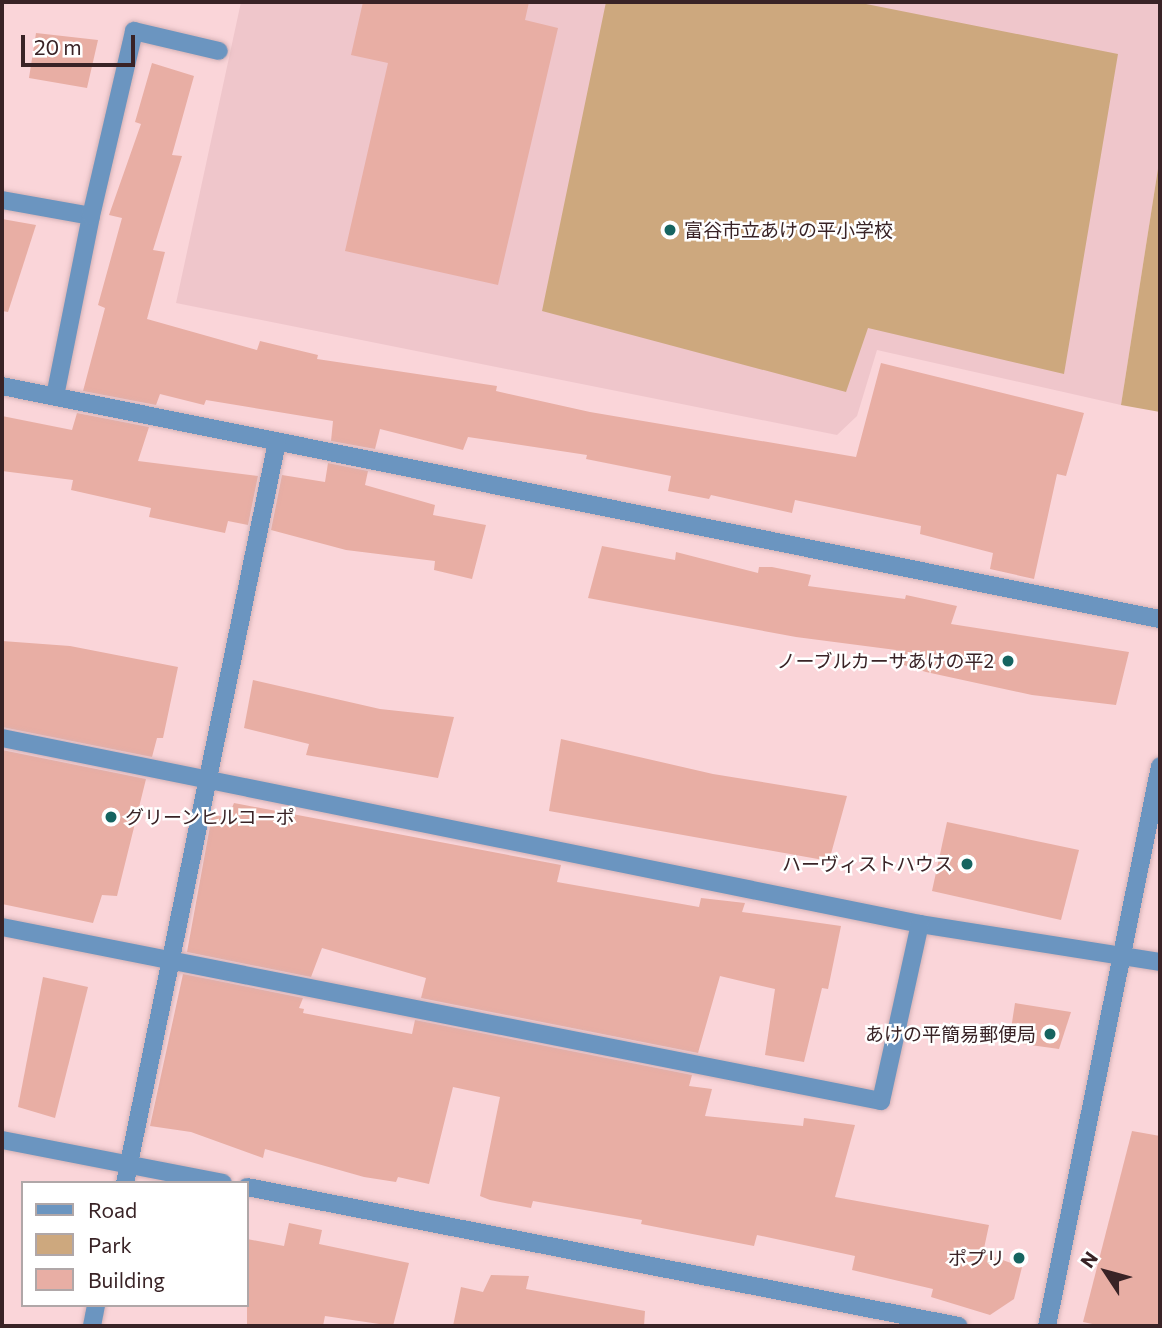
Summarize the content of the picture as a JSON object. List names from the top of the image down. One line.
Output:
{"places":["富谷市立あけの平小学校","ノーブルカーサあけの平2","グリーンヒルコーポ","ハーヴィストハウス","あけの平簡易郵便局","ポプリ"],"legend":["Road","Park","Building"],"scale_bar":"20 m","north":"top left"}
